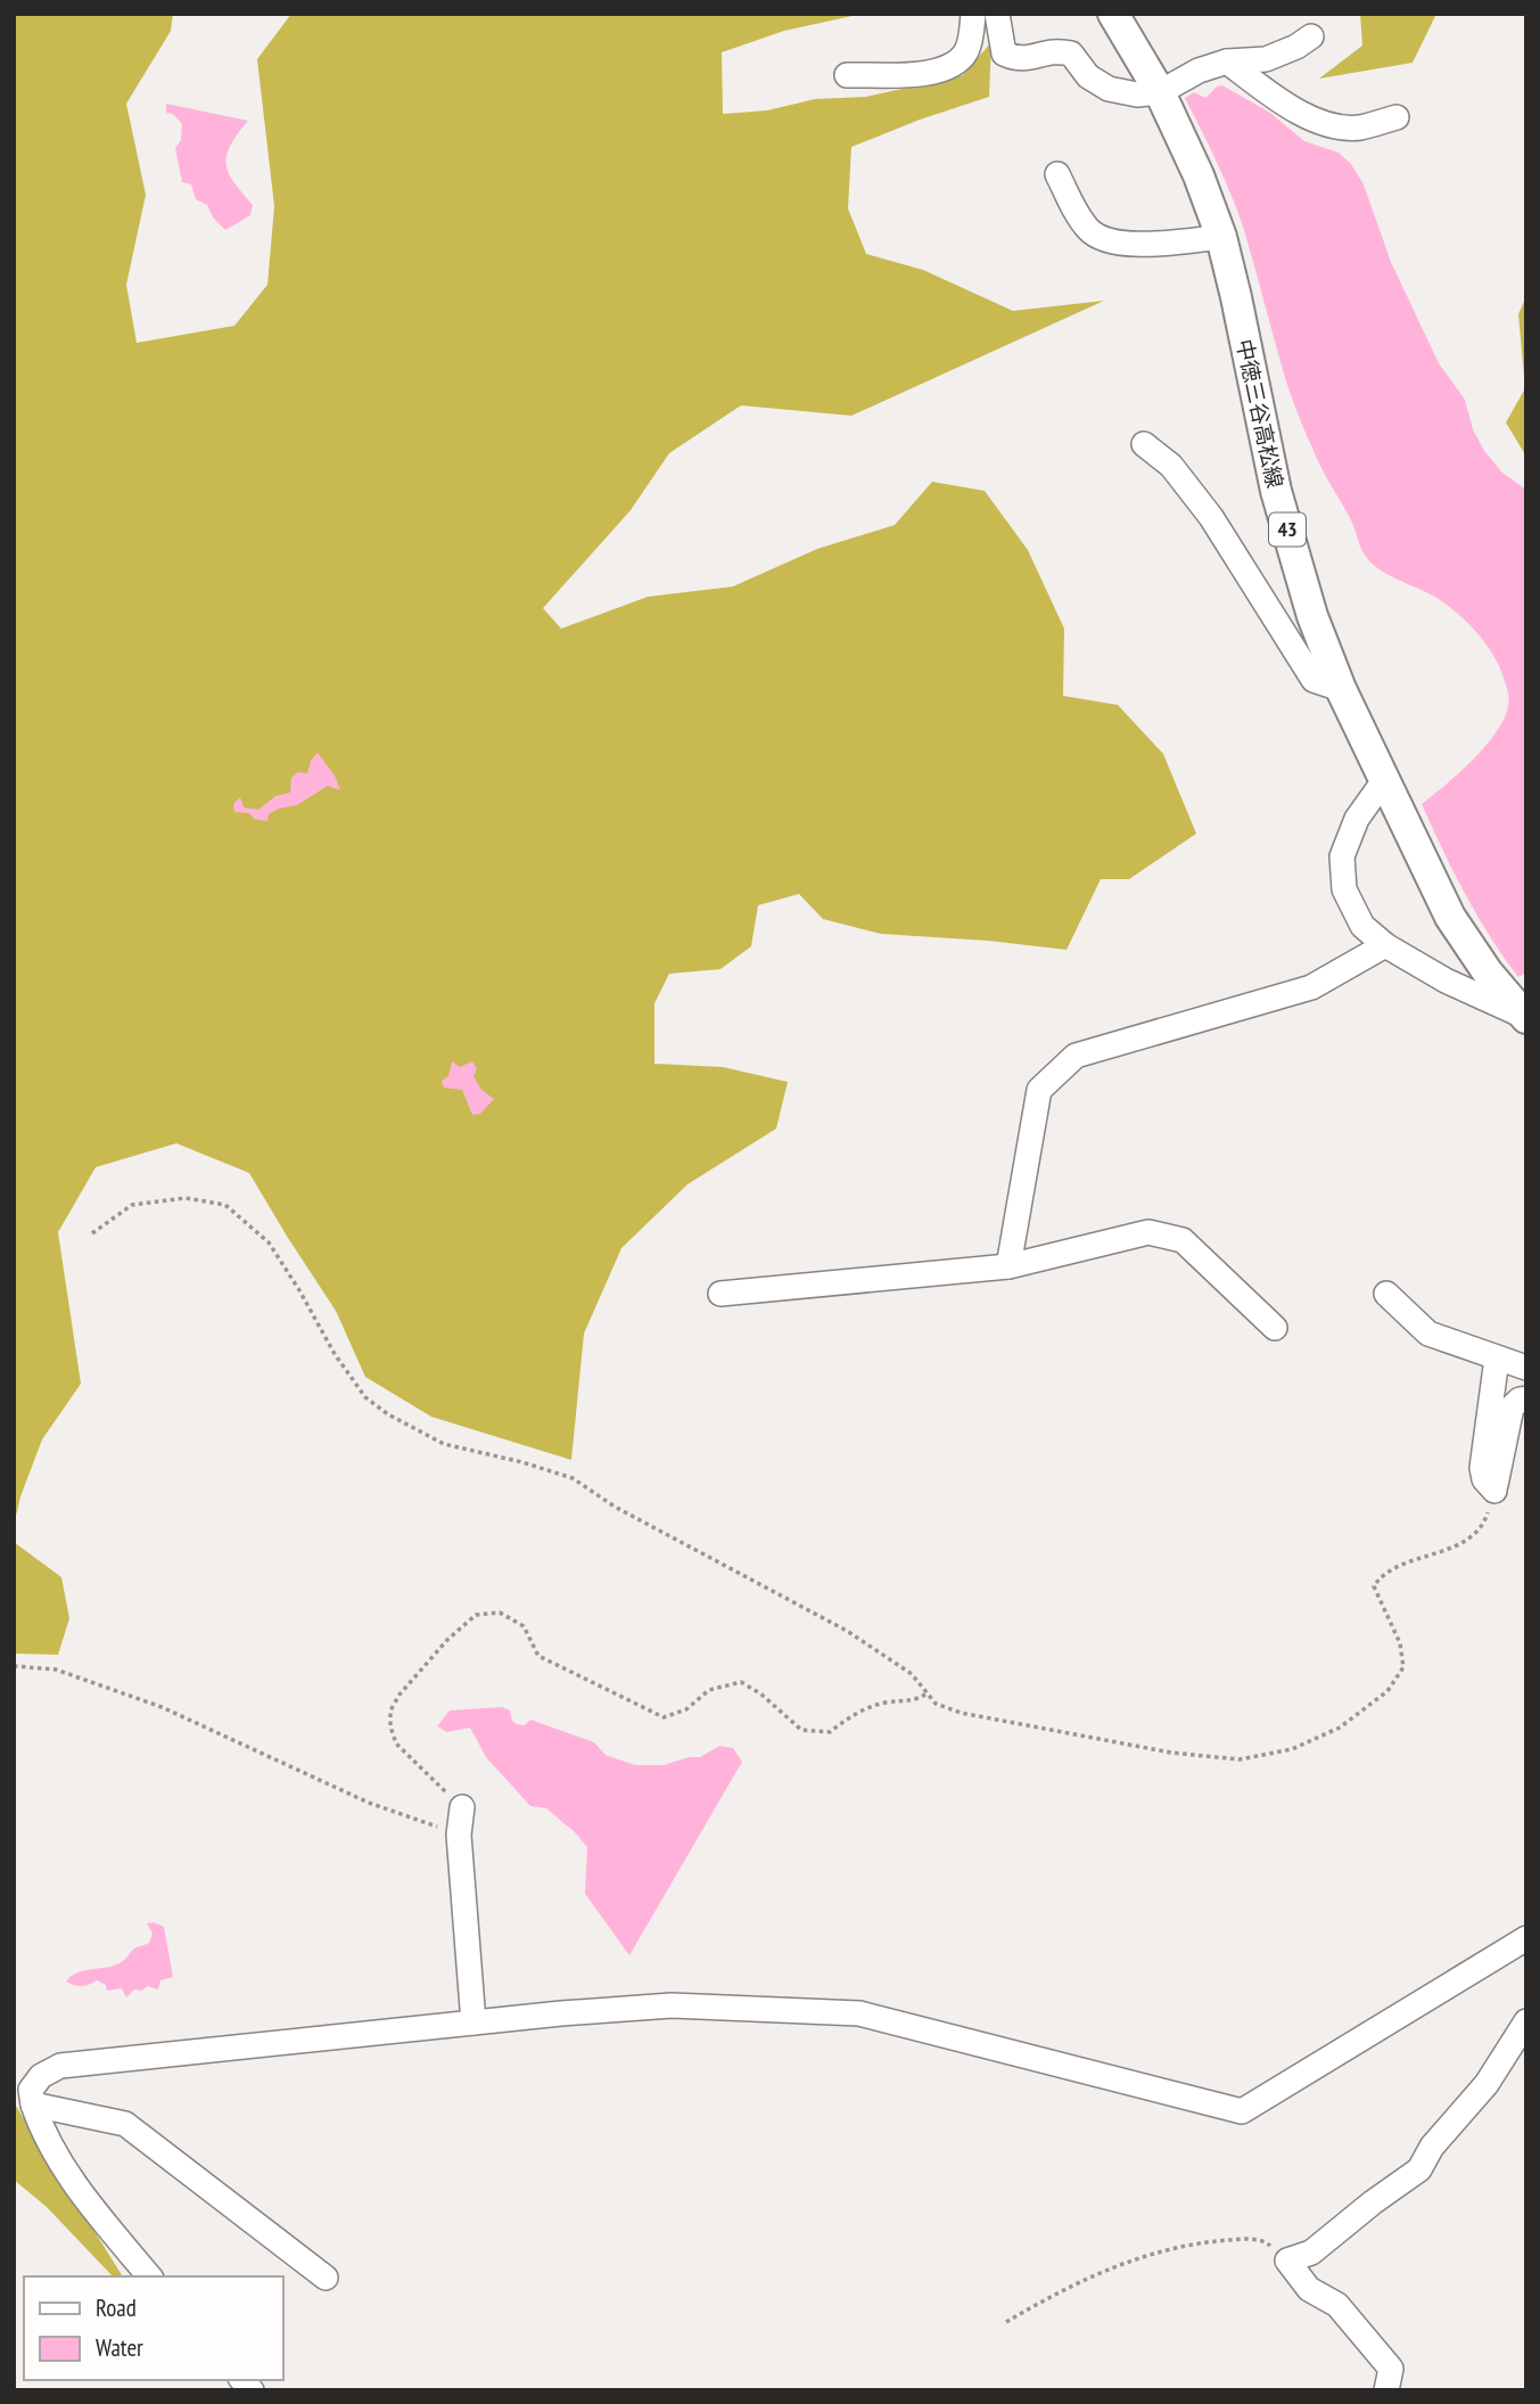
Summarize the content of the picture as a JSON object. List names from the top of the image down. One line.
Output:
{"streets":{"main road":["中徳三谷高松線","43"]},"legend":["Road","Water"]}
